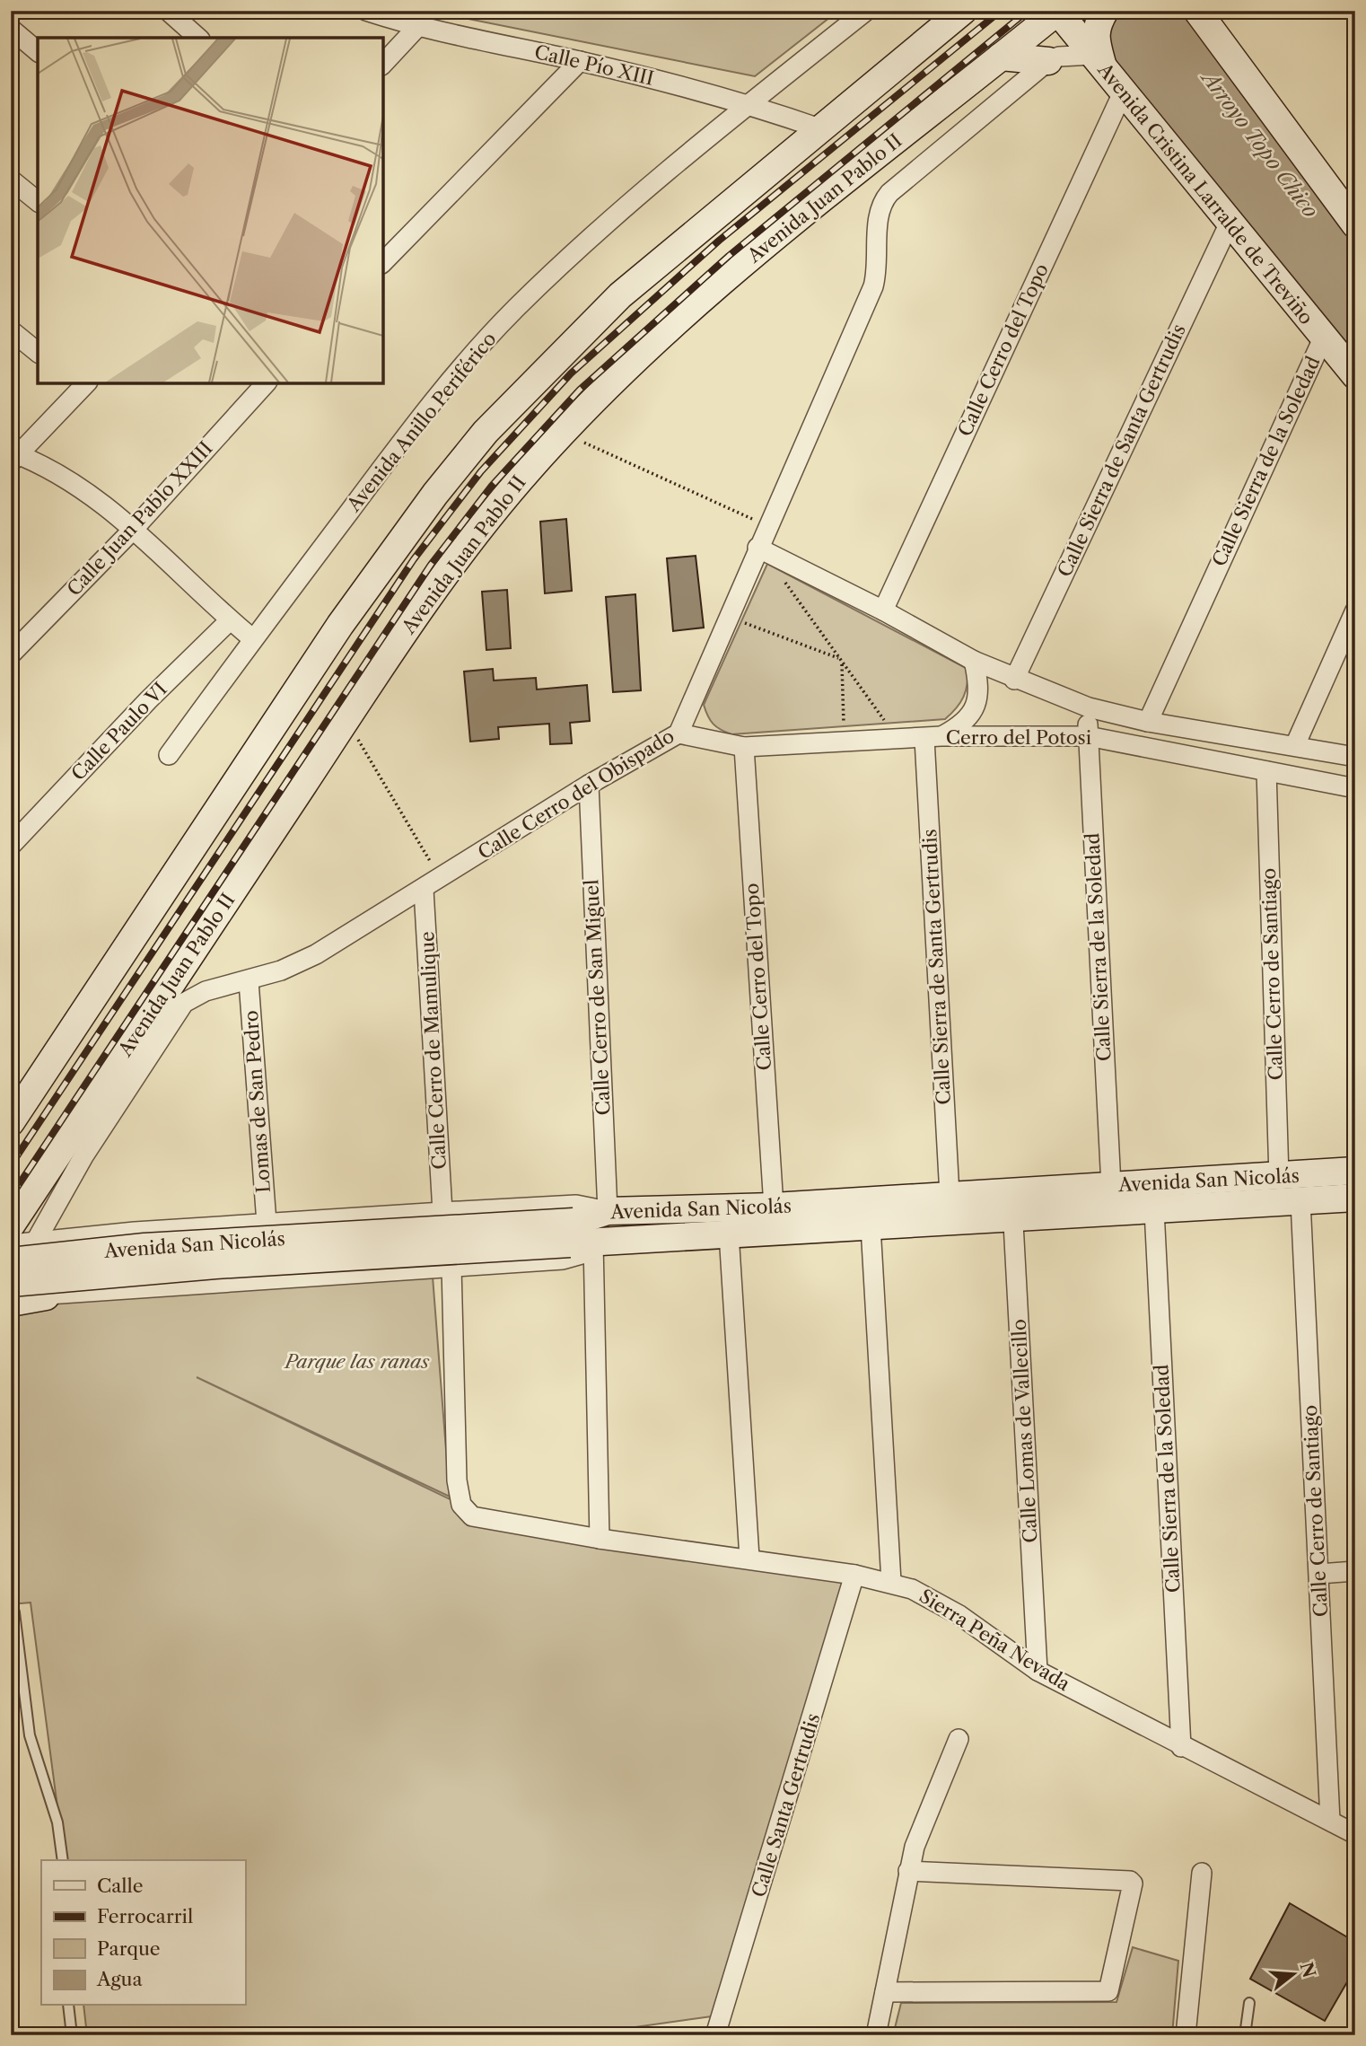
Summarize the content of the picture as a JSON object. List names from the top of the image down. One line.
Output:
{"streets":{"main road":["Avenida Cristina Larralde de Treviño","Avenida Juan Pablo II","Avenida San Nicolás"],"street":["Calle Pío XIII","Calle Cerro del Topo","Avenida Anillo Periférico","Calle Sierra de Santa Gertrudis","Calle Sierra de la Soledad","Calle Juan Pablo XXIII","Calle Paulo VI","Cerro del Potosi","Calle Cerro del Obispado","Calle Cerro de Santiago","Calle Cerro de San Miguel","Calle Cerro de Mamulique","Lomas de San Pedro","Calle Lomas de Vallecillo","Sierra Peña Nevada","Calle Santa Gertrudis"]},"crossings":[["Calle Pío XIII","Avenida Anillo Periférico"],["Avenida Cristina Larralde de Treviño","Avenida Juan Pablo II"],["Avenida Cristina Larralde de Treviño","Calle Cerro del Topo"],["Avenida Cristina Larralde de Treviño","Calle Sierra de Santa Gertrudis"],["Avenida Cristina Larralde de Treviño","Calle Sierra de la Soledad"],["Calle Cerro del Topo","Cerro del Potosi"],["Calle Cerro del Topo","Avenida San Nicolás"],["Calle Sierra de Santa Gertrudis","Cerro del Potosi"],["Calle Sierra de Santa Gertrudis","Avenida San Nicolás"],["Calle Sierra de la Soledad","Cerro del Potosi"],["Calle Sierra de la Soledad","Avenida San Nicolás"],["Calle Sierra de la Soledad","Sierra Peña Nevada"],["Cerro del Potosi","Calle Cerro del Obispado"],["Cerro del Potosi","Calle Cerro de Santiago"],["Calle Cerro del Obispado","Calle Cerro de San Miguel"],["Calle Cerro del Obispado","Calle Cerro de Mamulique"],["Calle Cerro del Obispado","Lomas de San Pedro"],["Calle Cerro del Obispado","Avenida San Nicolás"],["Calle Cerro de Santiago","Avenida San Nicolás"],["Calle Cerro de Santiago","Sierra Peña Nevada"],["Calle Cerro de San Miguel","Avenida San Nicolás"],["Avenida San Nicolás","Calle Lomas de Vallecillo"],["Calle Lomas de Vallecillo","Sierra Peña Nevada"],["Sierra Peña Nevada","Calle Santa Gertrudis"]],"water":["Arroyo Topo Chico"],"parks":["Parque las ranas"],"legend":["Calle","Ferrocarril","Parque","Agua"],"north":"right"}
